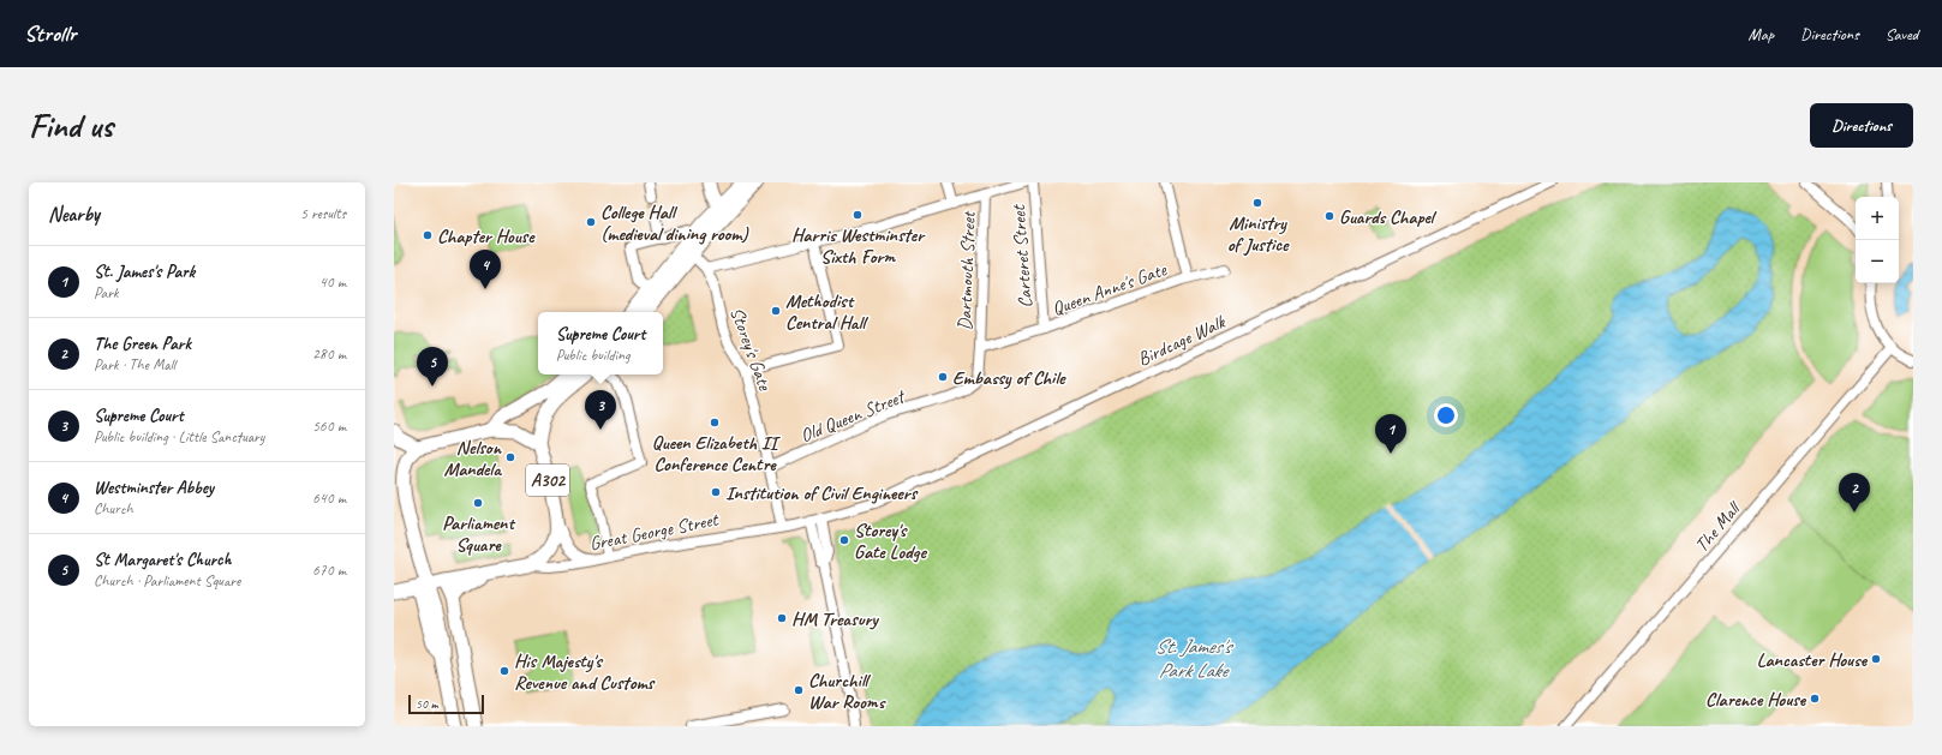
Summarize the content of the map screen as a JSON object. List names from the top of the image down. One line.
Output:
{"streets":{"main road":["A302","Great George Street"],"street":["Carteret Street","Dartmouth Street","Queen Anne's Gate","Birdcage Walk","Storey's Gate","Old Queen Street","The Mall"]},"crossings":[["Carteret Street","Queen Anne's Gate"],["Dartmouth Street","Queen Anne's Gate"],["Dartmouth Street","Old Queen Street"],["Queen Anne's Gate","Old Queen Street"],["Birdcage Walk","Great George Street"],["Storey's Gate","Old Queen Street"],["Storey's Gate","Great George Street"],["A302","Great George Street"]],"water":["St. James's Park Lake"],"places":["Ministry of Justice","Harris Westminster Sixth Form","Guards Chapel","College Hall (medieval dining room)","Chapter House","Methodist Central Hall","Embassy of Chile","Queen Elizabeth II Conference Centre","Nelson Mandela","Institution of Civil Engineers","Parliament Square","Storey's Gate Lodge","HM Treasury","Lancaster House","His Majesty's Revenue and Customs","Churchill War Rooms","Clarence House"],"scale_bar":"50 m","page":{"header":"Strollr","nav":["Map","Directions","Saved"],"buttons":"Directions","title":"Find us","heading":["Nearby","5 results"],"map_buttons":["+","−"],"list":[{"mark":"1","name":"St. James's Park","note":"Park","value":"40 m"},{"mark":"2","name":"The Green Park","note":"Park · The Mall","value":"280 m"},{"mark":"3","name":"Supreme Court","note":"Public building · Little Sanctuary","value":"560 m"},{"mark":"4","name":"Westminster Abbey","note":"Church","value":"640 m"},{"mark":"5","name":"St Margaret's Church","note":"Church · Parliament Square","value":"670 m"}],"pins":["4","5","3","1","2"],"popup":["Supreme Court","Public building"],"scale":"50 m"}}
